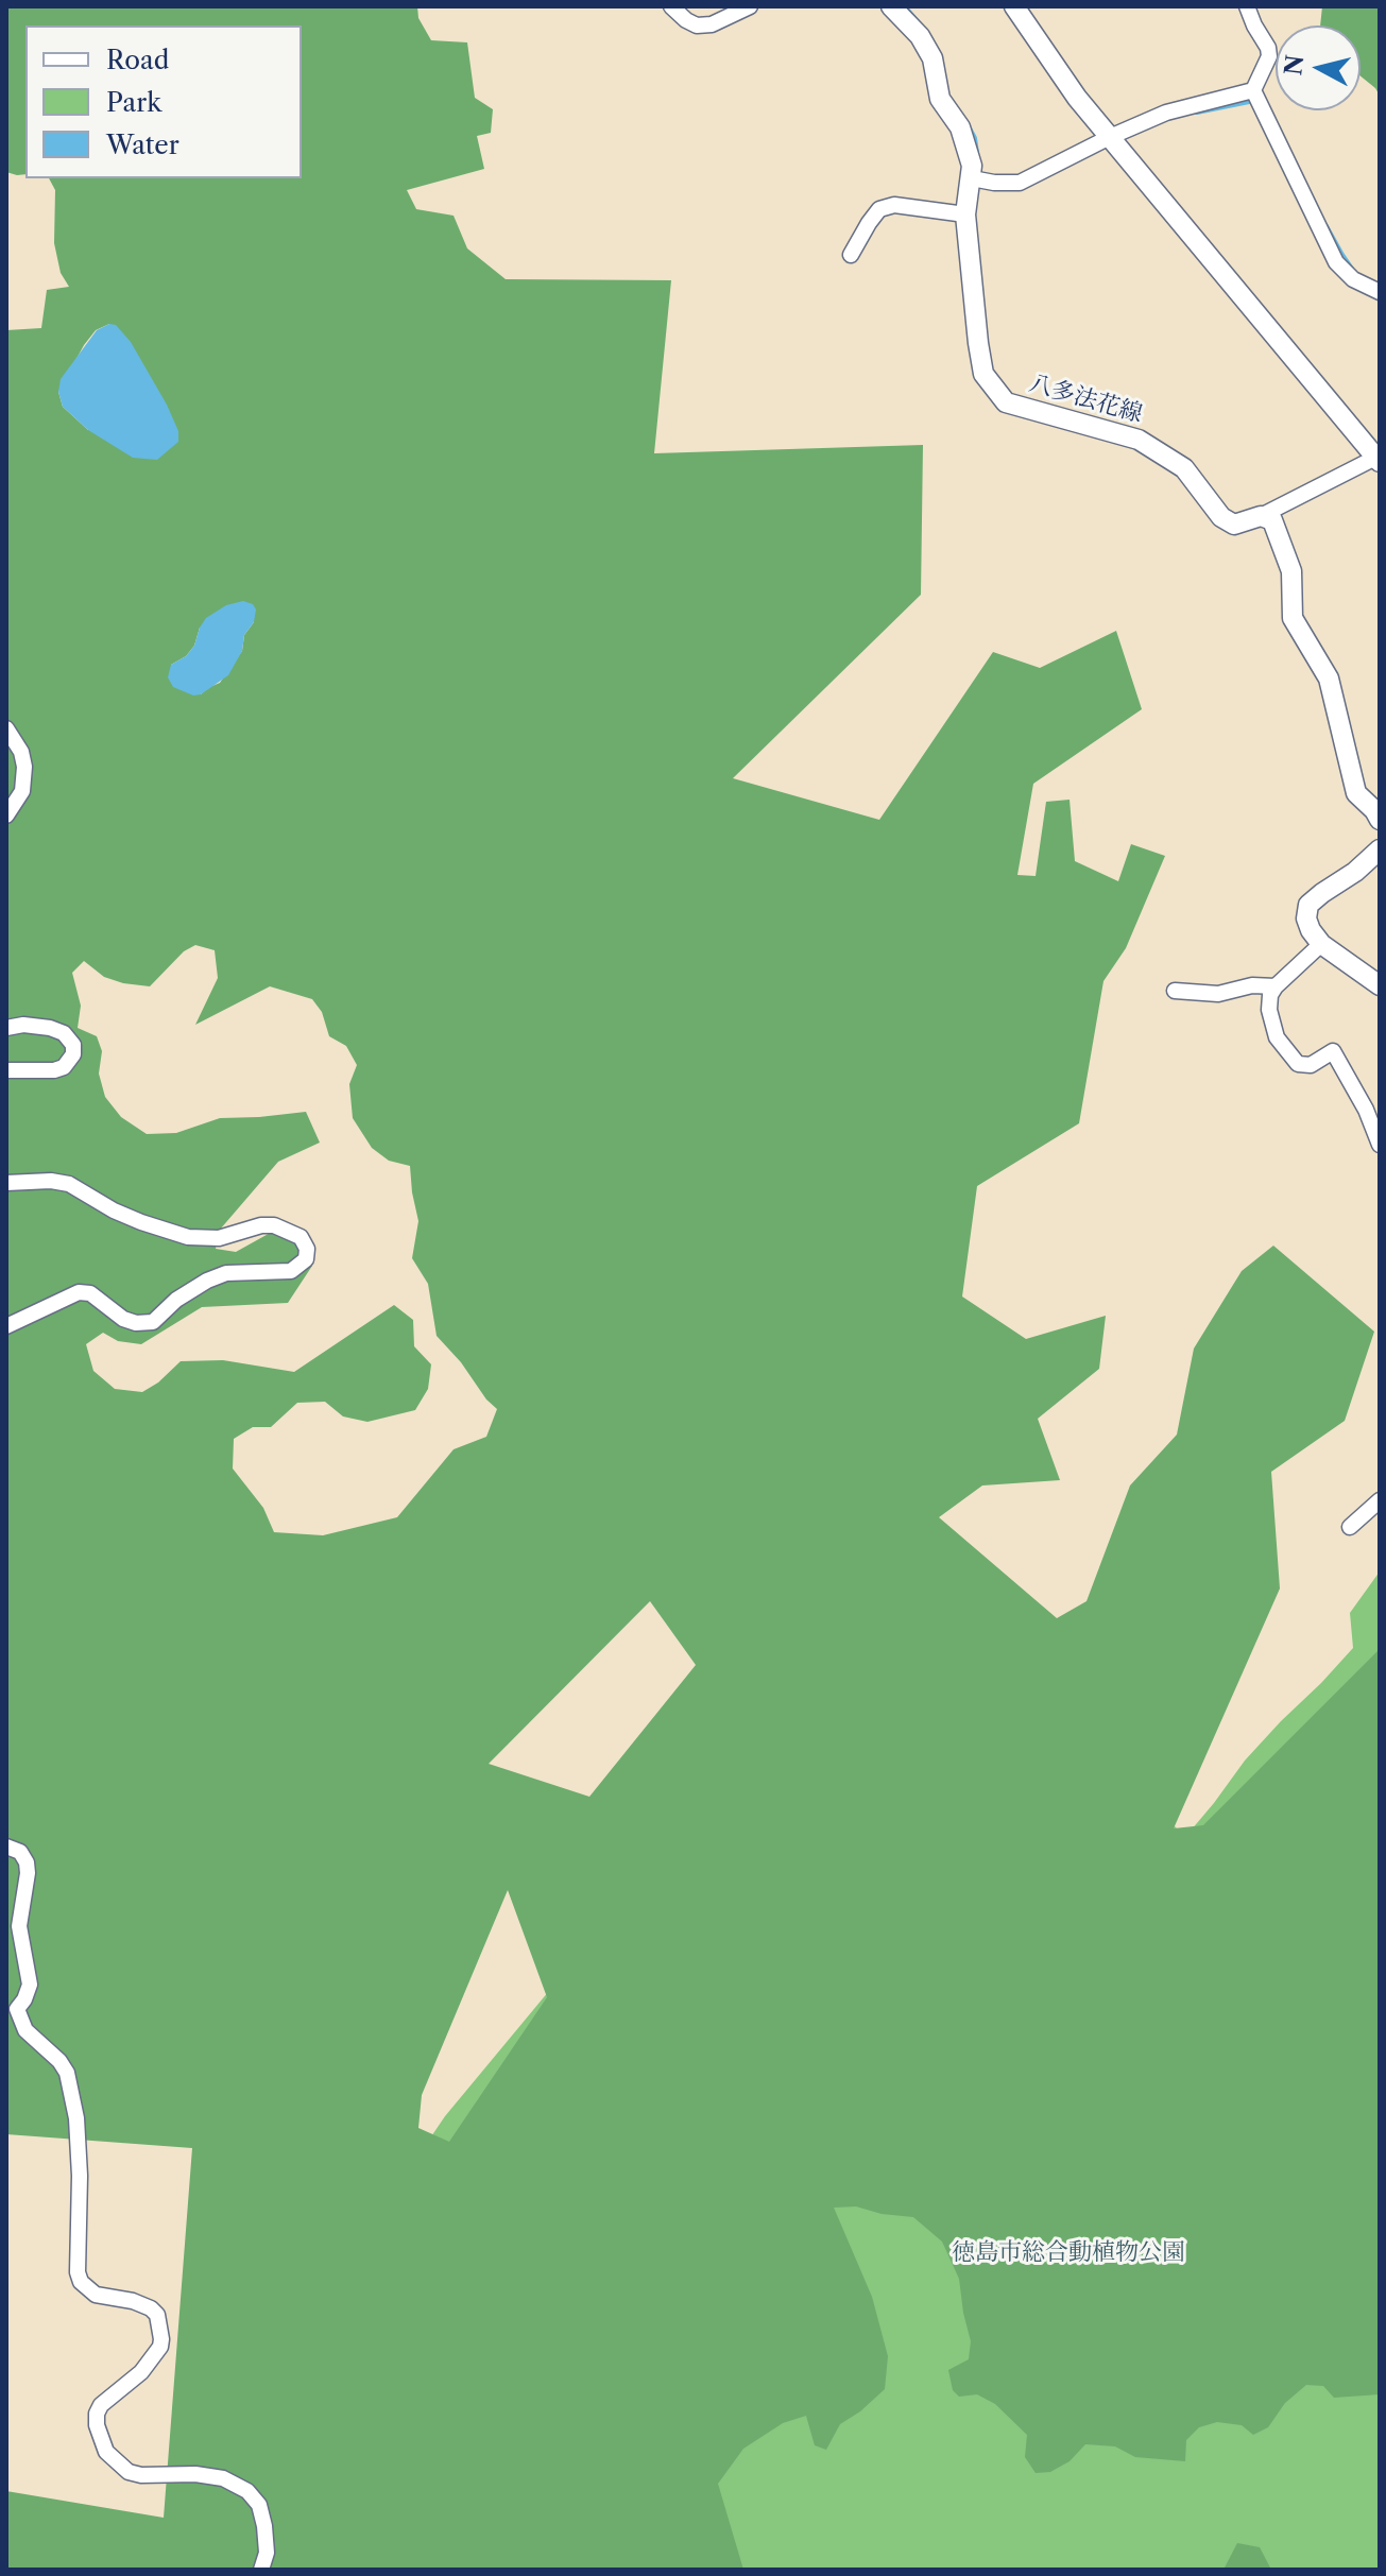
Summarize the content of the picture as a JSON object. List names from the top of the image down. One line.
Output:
{"streets":{"main road":["八多法花線"]},"parks":["徳島市総合動植物公園"],"legend":["Road","Park","Water"],"north":"left"}
